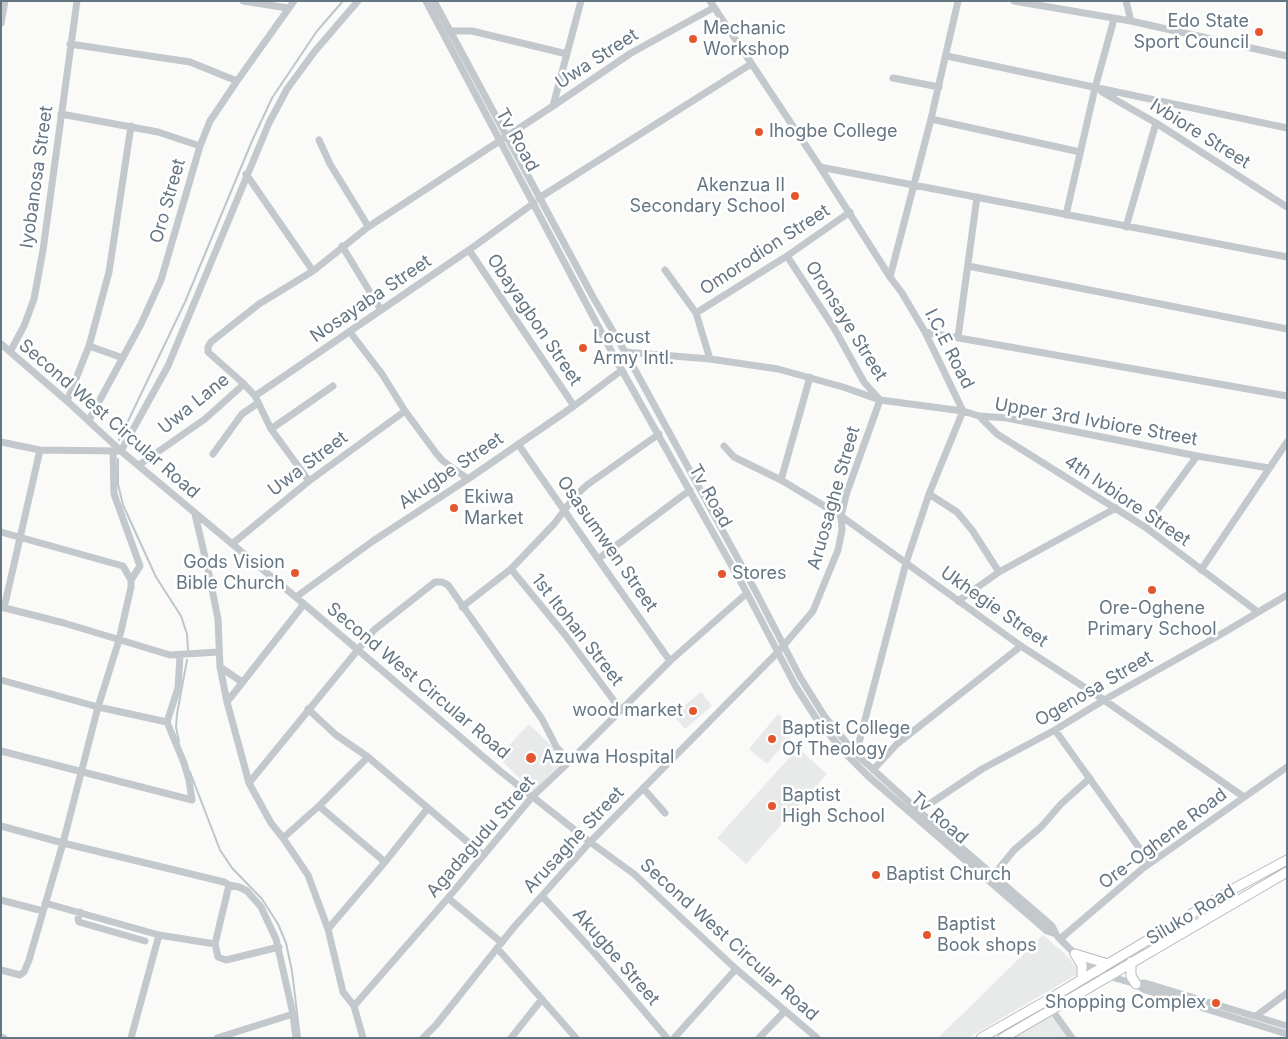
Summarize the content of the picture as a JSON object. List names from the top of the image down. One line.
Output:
{"streets":{"main road":["Siluko Road"],"street":["Uwa Street","Ivbiore Street","Tv Road","Iyobanosa Street","Oro Street","Omorodion Street","Nosayaba Street","Obayagbon Street","Oronsaye Street","I.C.E Road","Uwa Lane","Second West Circular Road","Upper 3rd Ivbiore Street","Akugbe Street","Aruosaghe Street","4th Ivbiore Street","Osasumwen Street","Ukhegie Street","1st Itohan Street","Ogenosa Street","Agadagudu Street","Ore-Oghene Road","Arusaghe Street"]},"crossings":[["Uwa Street","Tv Road"],["Uwa Street","I.C.E Road"],["Uwa Street","Uwa Lane"],["Uwa Street","Second West Circular Road"],["Tv Road","Nosayaba Street"],["Tv Road","I.C.E Road"],["Tv Road","Upper 3rd Ivbiore Street"],["Tv Road","Akugbe Street"],["Tv Road","Aruosaghe Street"],["Tv Road","Ogenosa Street"],["Tv Road","Agadagudu Street"],["Tv Road","Ore-Oghene Road"],["Tv Road","Arusaghe Street"],["Tv Road","Siluko Road"],["Iyobanosa Street","Second West Circular Road"],["Oro Street","Second West Circular Road"],["Omorodion Street","Oronsaye Street"],["Omorodion Street","I.C.E Road"],["Nosayaba Street","Obayagbon Street"],["Nosayaba Street","I.C.E Road"],["Obayagbon Street","Akugbe Street"],["Oronsaye Street","Upper 3rd Ivbiore Street"],["Oronsaye Street","Aruosaghe Street"],["I.C.E Road","Upper 3rd Ivbiore Street"],["I.C.E Road","Ukhegie Street"],["Uwa Lane","Second West Circular Road"],["Second West Circular Road","Akugbe Street"],["Second West Circular Road","Agadagudu Street"],["Second West Circular Road","Arusaghe Street"],["Upper 3rd Ivbiore Street","Aruosaghe Street"],["Upper 3rd Ivbiore Street","4th Ivbiore Street"],["Akugbe Street","Osasumwen Street"],["Akugbe Street","Arusaghe Street"],["Aruosaghe Street","Ukhegie Street"],["Aruosaghe Street","Arusaghe Street"],["4th Ivbiore Street","Ogenosa Street"],["Osasumwen Street","Agadagudu Street"],["Ukhegie Street","Ogenosa Street"],["Ukhegie Street","Ore-Oghene Road"],["1st Itohan Street","Agadagudu Street"]],"places":["Edo State Sport Council","Mechanic Workshop","Ihogbe College","Akenzua II Secondary School","Locust Army Intl.","Ekiwa Market","Gods Vision Bible Church","Stores","Ore-Oghene Primary School","wood market","Baptist College Of Theology","Azuwa Hospital","Baptist High School","Baptist Church","Baptist Book shops","Shopping Complex"]}
